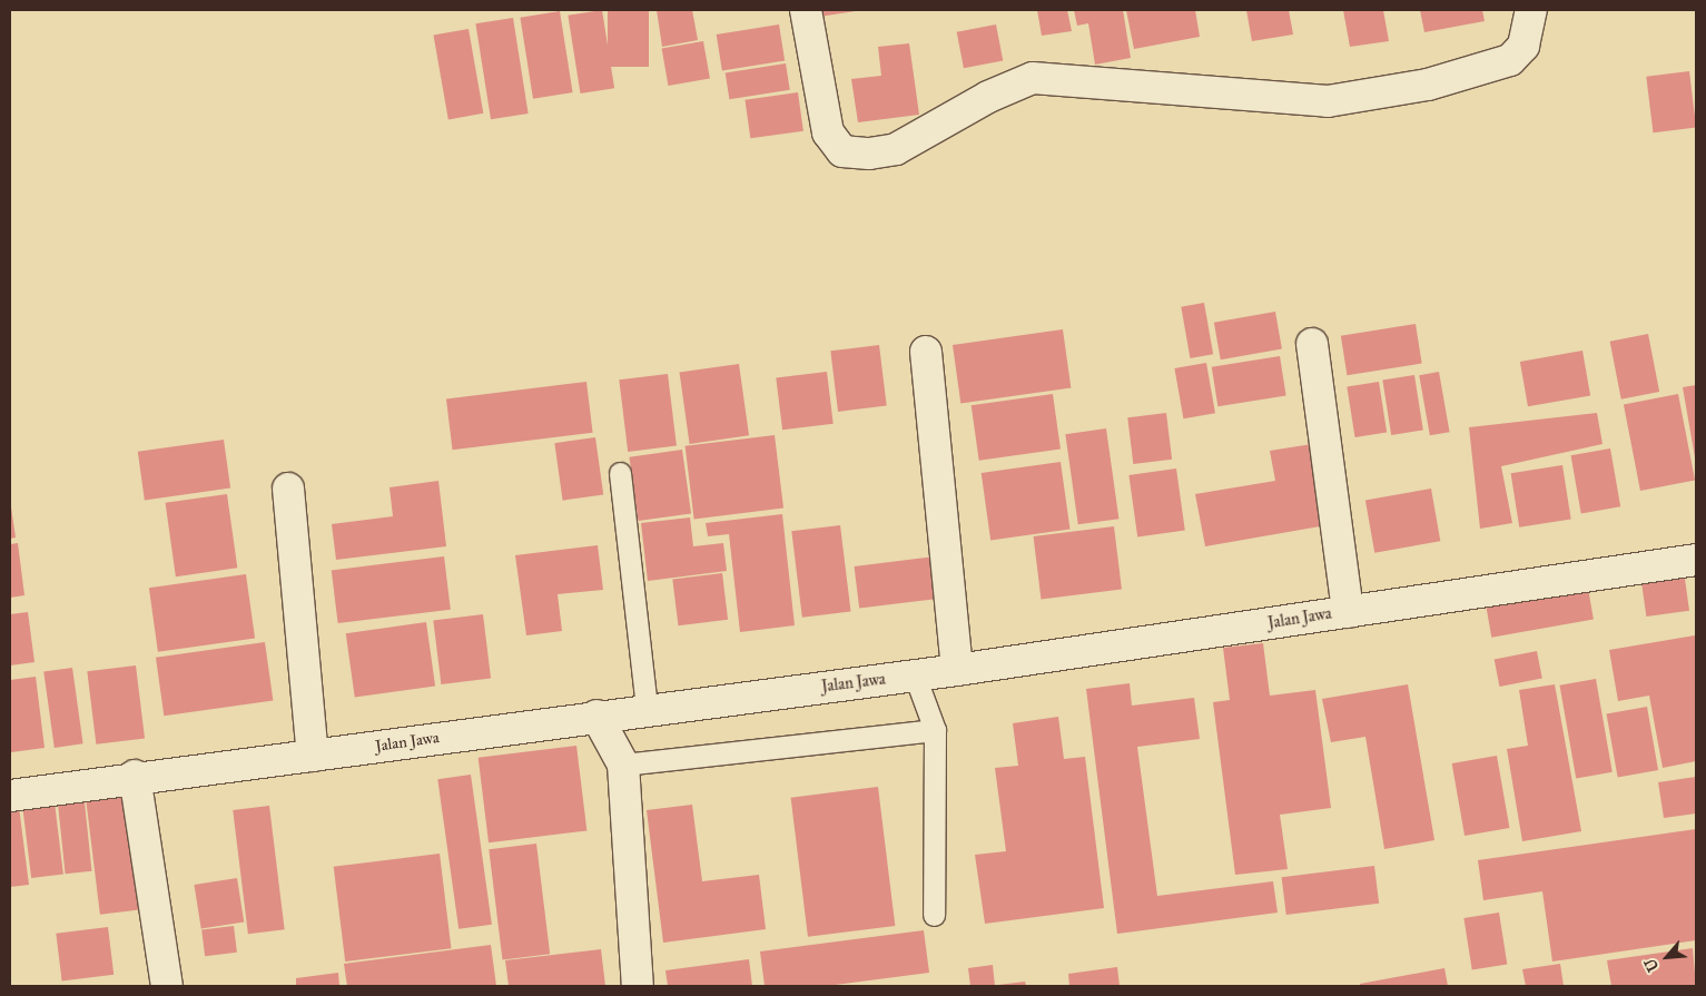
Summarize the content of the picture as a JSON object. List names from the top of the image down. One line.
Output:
{"streets":{"street":["Jalan Jawa"]},"north":"bottom left"}
